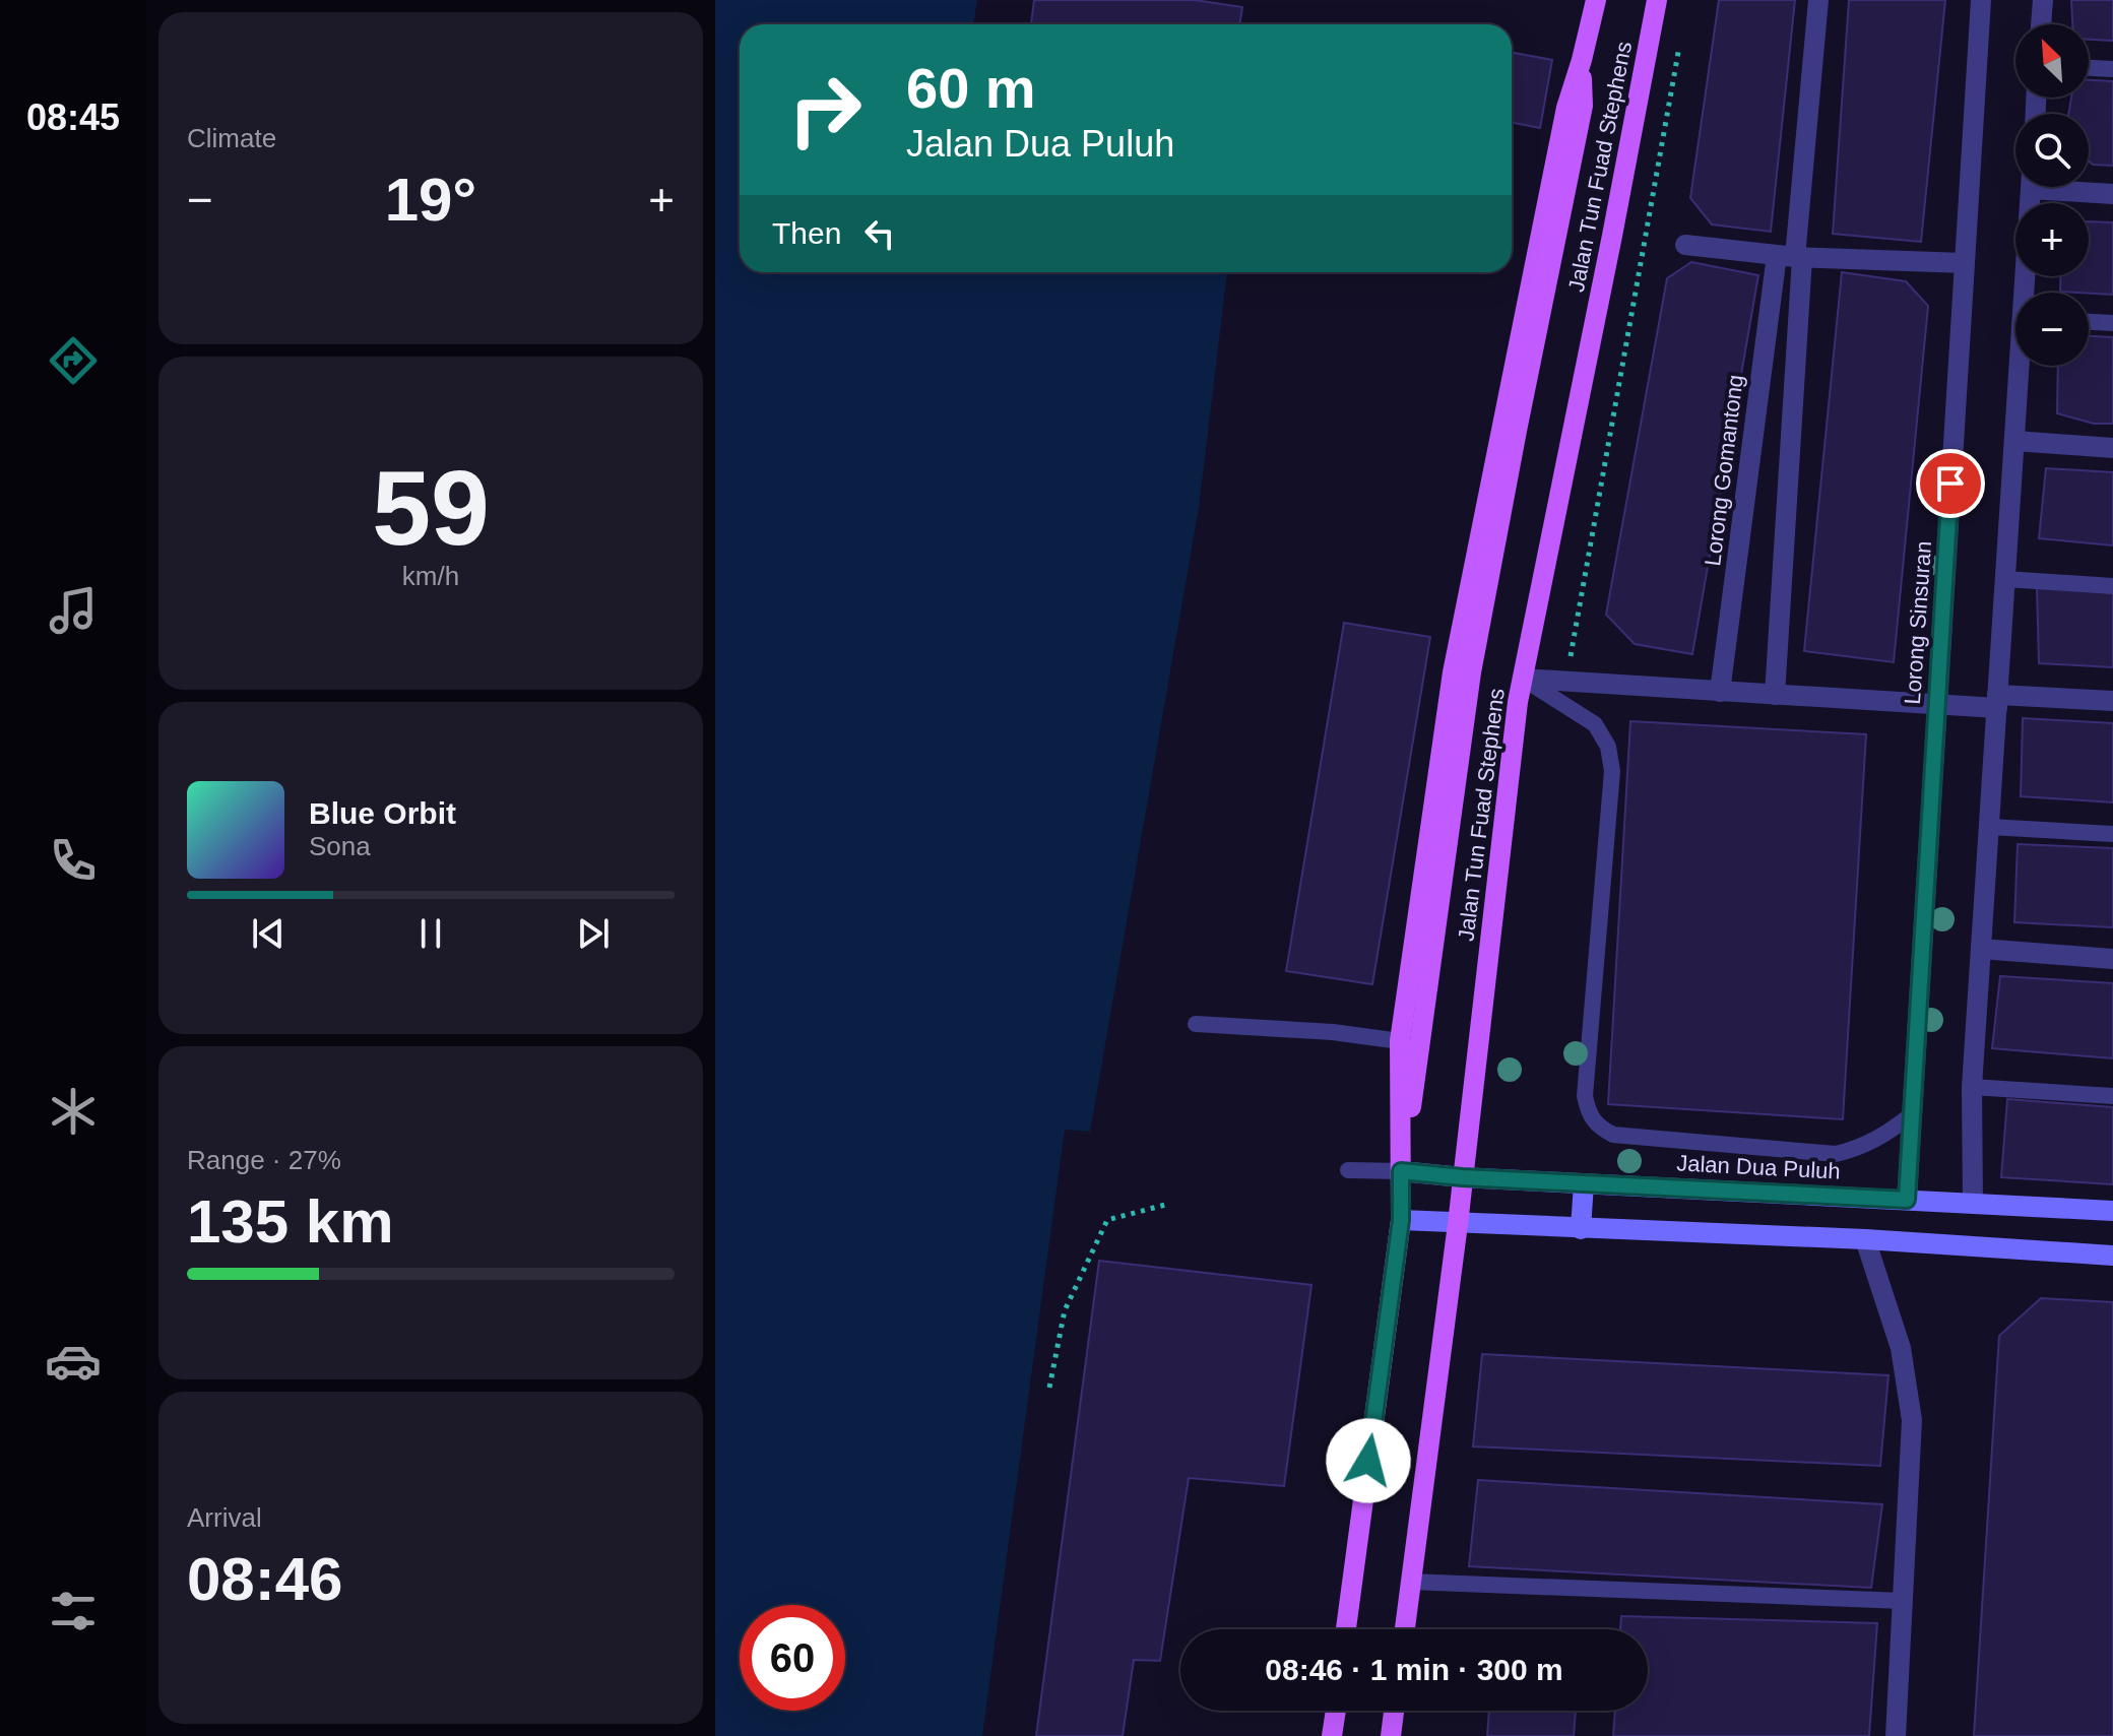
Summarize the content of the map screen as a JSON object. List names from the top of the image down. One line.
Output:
{"streets":{"main road":["Jalan Tun Fuad Stephens"],"street":["Lorong Gomantong","Lorong Sinsuran","Jalan Dua Puluh"]},"crossings":[["Jalan Tun Fuad Stephens","Jalan Dua Puluh"],["Lorong Sinsuran","Jalan Dua Puluh"]],"north":"top left","page":{"tabs":"08:45","tile":["Climate",["59","km/h"],["Range · 27%","135 km"],["Arrival","08:46"]],"map_buttons":["+","−"],"turn":["60 m","Jalan Dua Puluh"],"heat":["−","19°","+"],"then":"Then","song":["Blue Orbit","Sona"],"limit":"60","trip":"08:46 · 1 min · 300 m"}}
